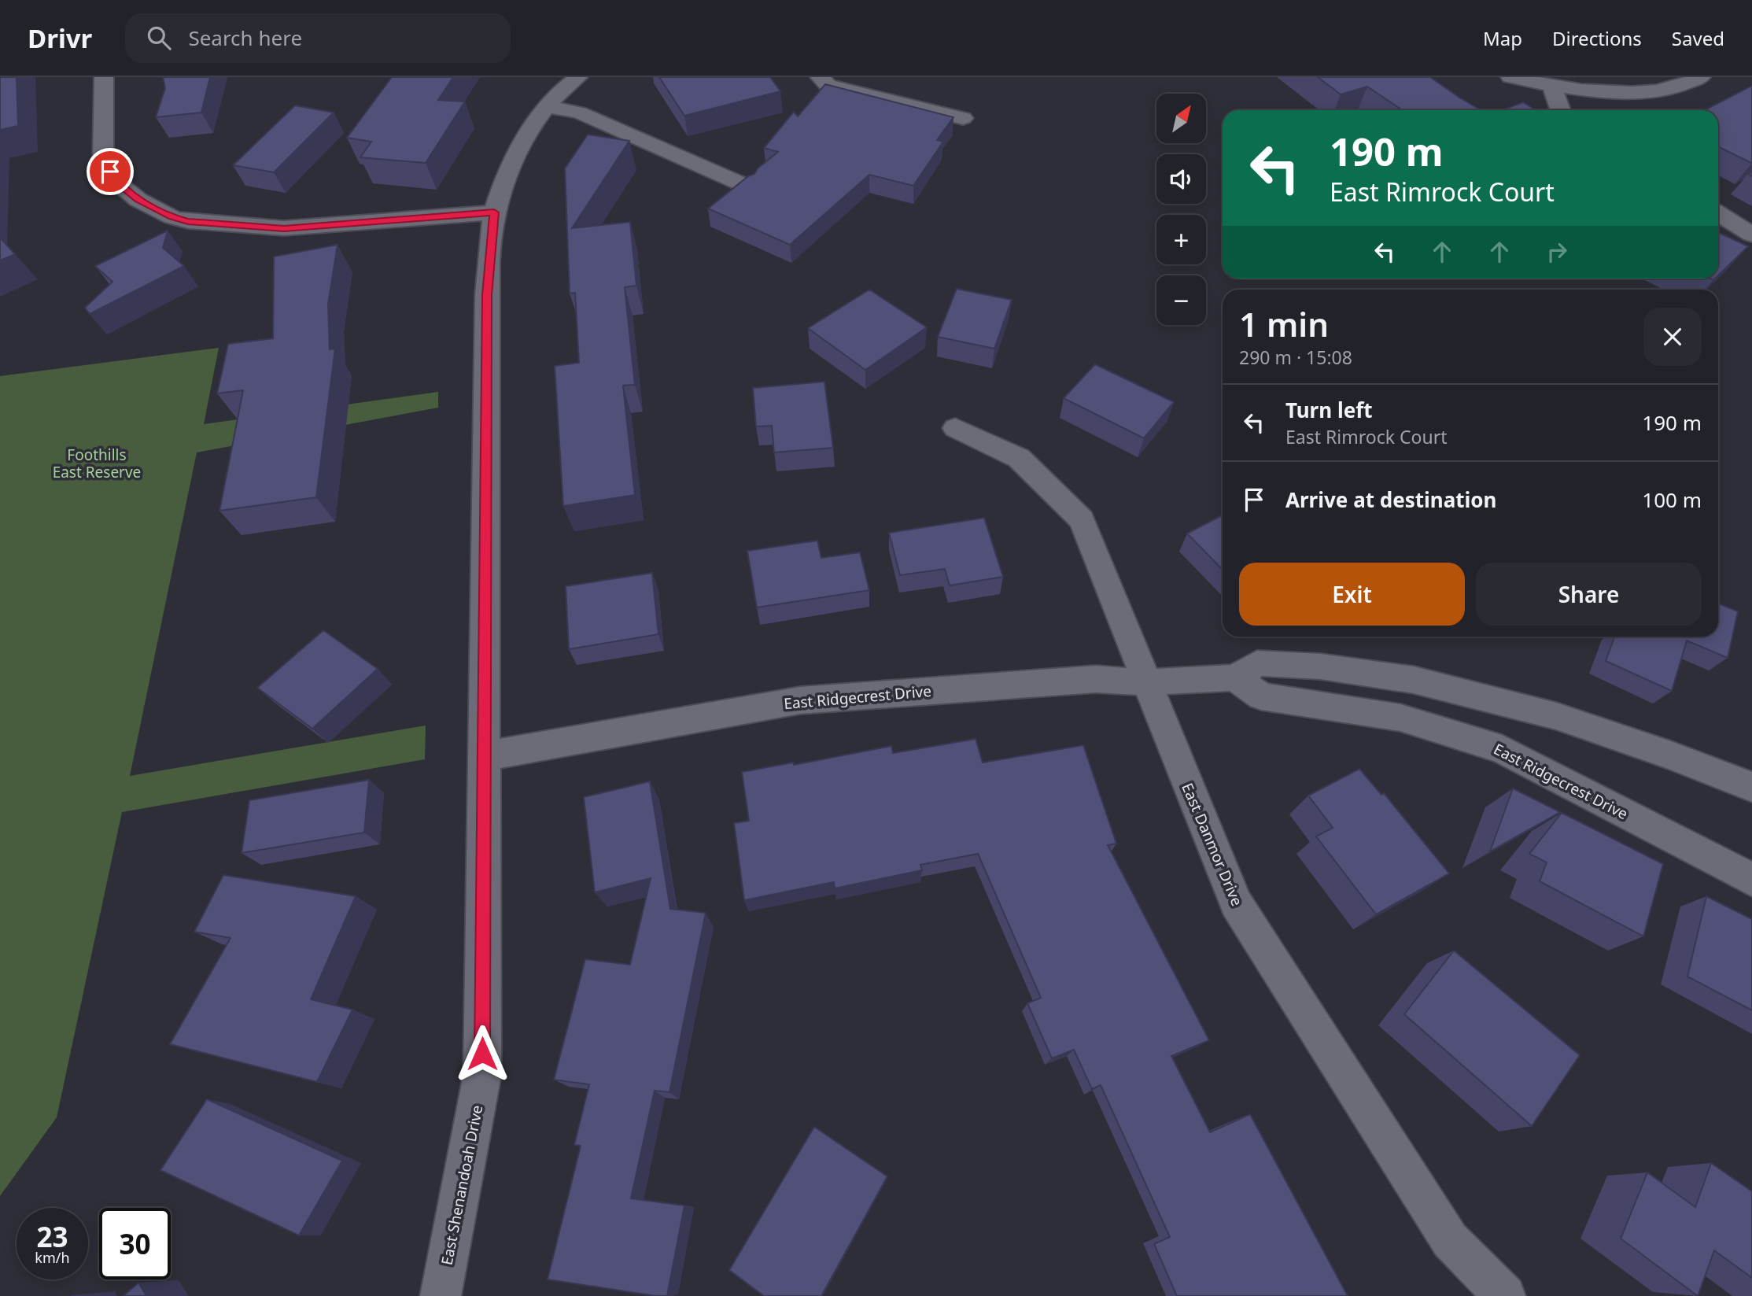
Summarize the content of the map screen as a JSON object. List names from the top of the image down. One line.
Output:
{"streets":{"street":["East Ridgecrest Drive","East Danmor Drive","East Shenandoah Drive"]},"crossings":[["East Ridgecrest Drive","East Danmor Drive"],["East Ridgecrest Drive","East Shenandoah Drive"]],"parks":["Foothills East Reserve"],"north":"top right","page":{"header":"Drivr","search":"Search here","nav":["Map","Directions","Saved"],"map_buttons":["+","−"],"turn":["190 m","East Rimrock Court"],"heading":["1 min","290 m · 15:08"],"list":[{"name":"Turn left","note":"East Rimrock Court","value":"190 m"},{"name":"Arrive at destination","value":"100 m"}],"buttons":["Exit","Share"],"speed":"23 km/h","limit":"30"}}
